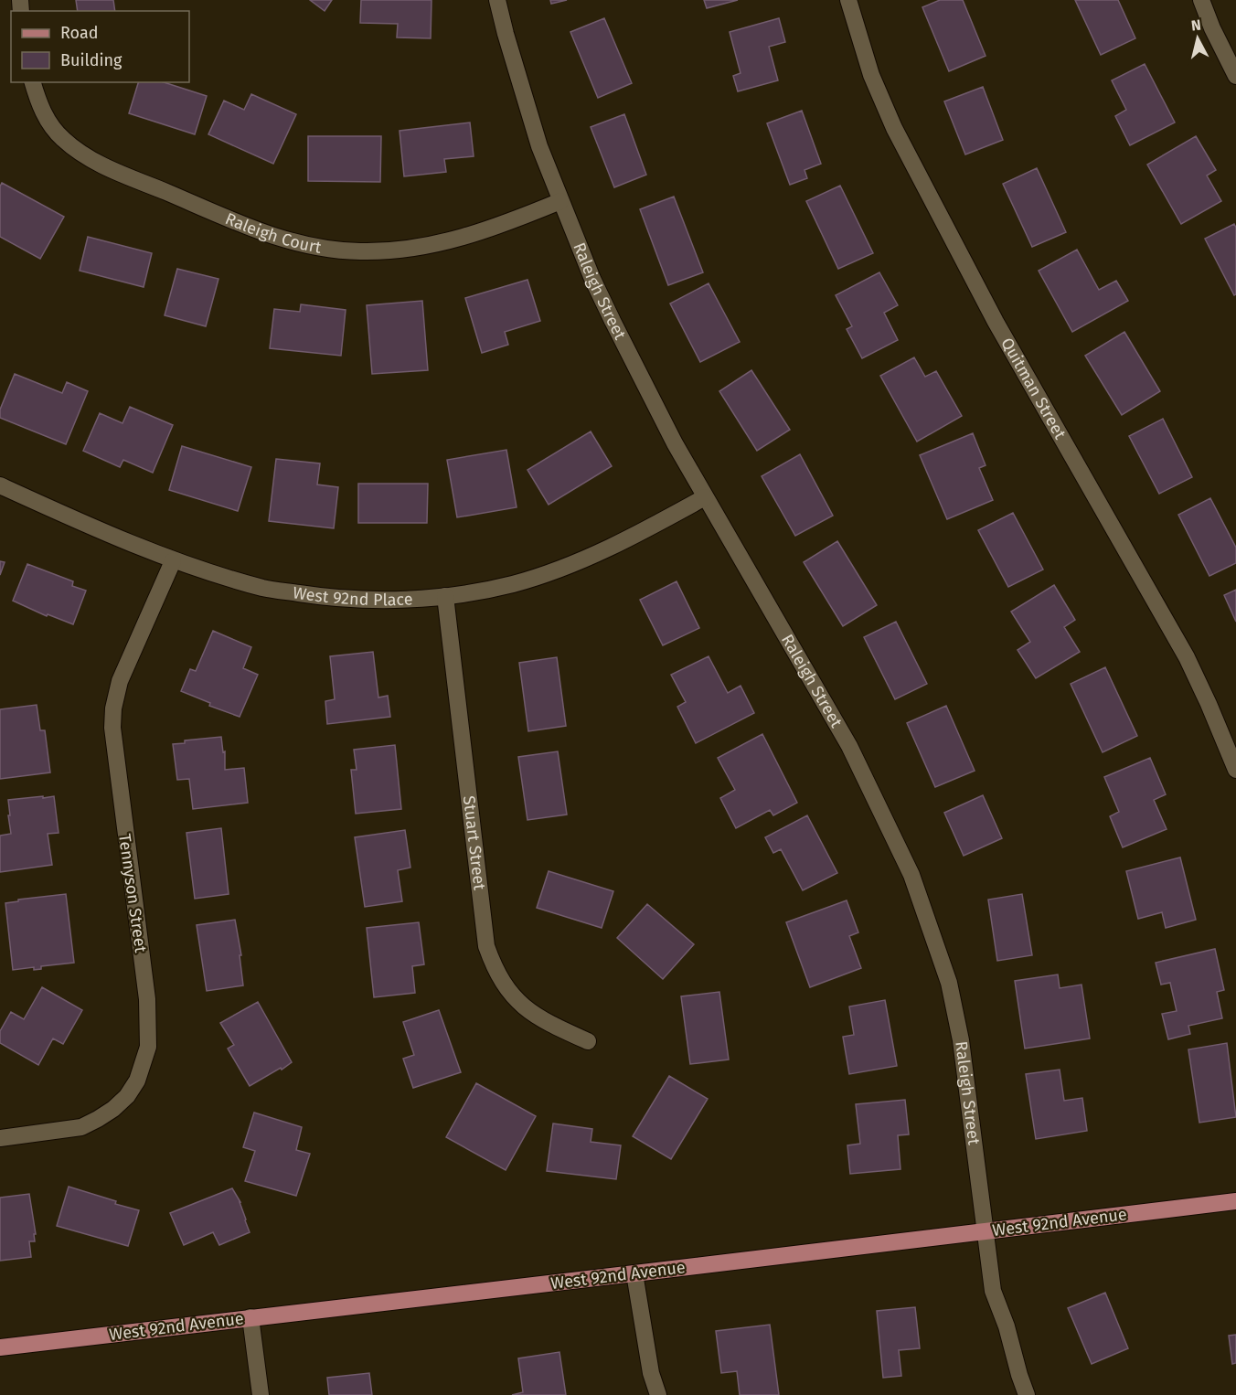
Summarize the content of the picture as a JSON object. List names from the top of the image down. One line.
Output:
{"streets":{"main road":["West 92nd Avenue"],"street":["Raleigh Court","Raleigh Street","Quitman Street","West 92nd Place","Stuart Street","Tennyson Street"]},"crossings":[["Raleigh Court","Raleigh Street"],["Raleigh Street","West 92nd Place"],["Raleigh Street","West 92nd Avenue"],["West 92nd Place","Stuart Street"],["West 92nd Place","Tennyson Street"]],"legend":["Road","Building"],"north":"top"}
